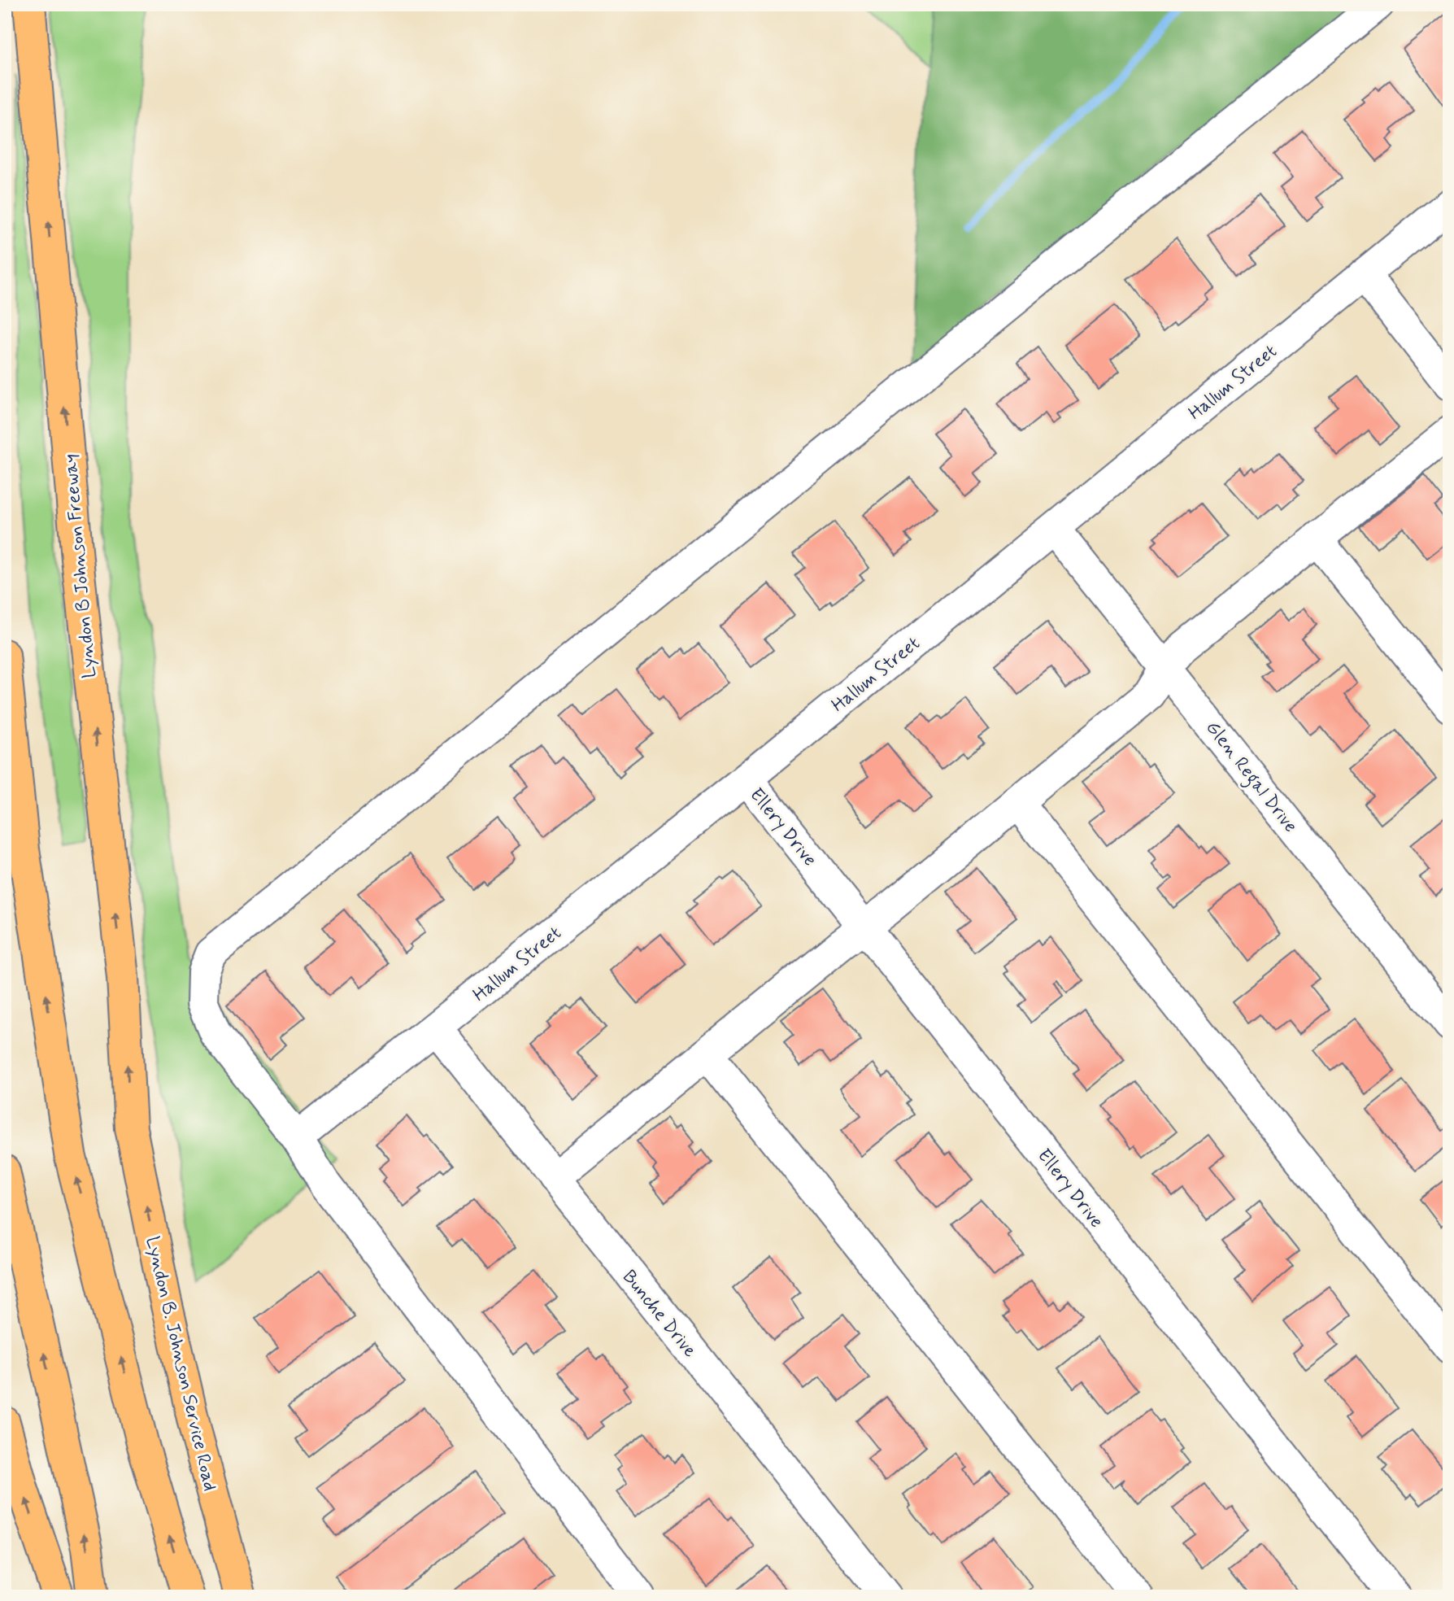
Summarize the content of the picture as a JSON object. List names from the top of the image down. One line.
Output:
{"streets":{"main road":["Lyndon B Johnson Freeway","Lyndon B. Johnson Service Road"],"street":["Hallum Street","Glen Regal Drive","Ellery Drive","Bunche Drive"]},"crossings":[["Hallum Street","Glen Regal Drive"],["Hallum Street","Ellery Drive"],["Hallum Street","Bunche Drive"],["Lyndon B Johnson Freeway","Lyndon B. Johnson Service Road"]]}
